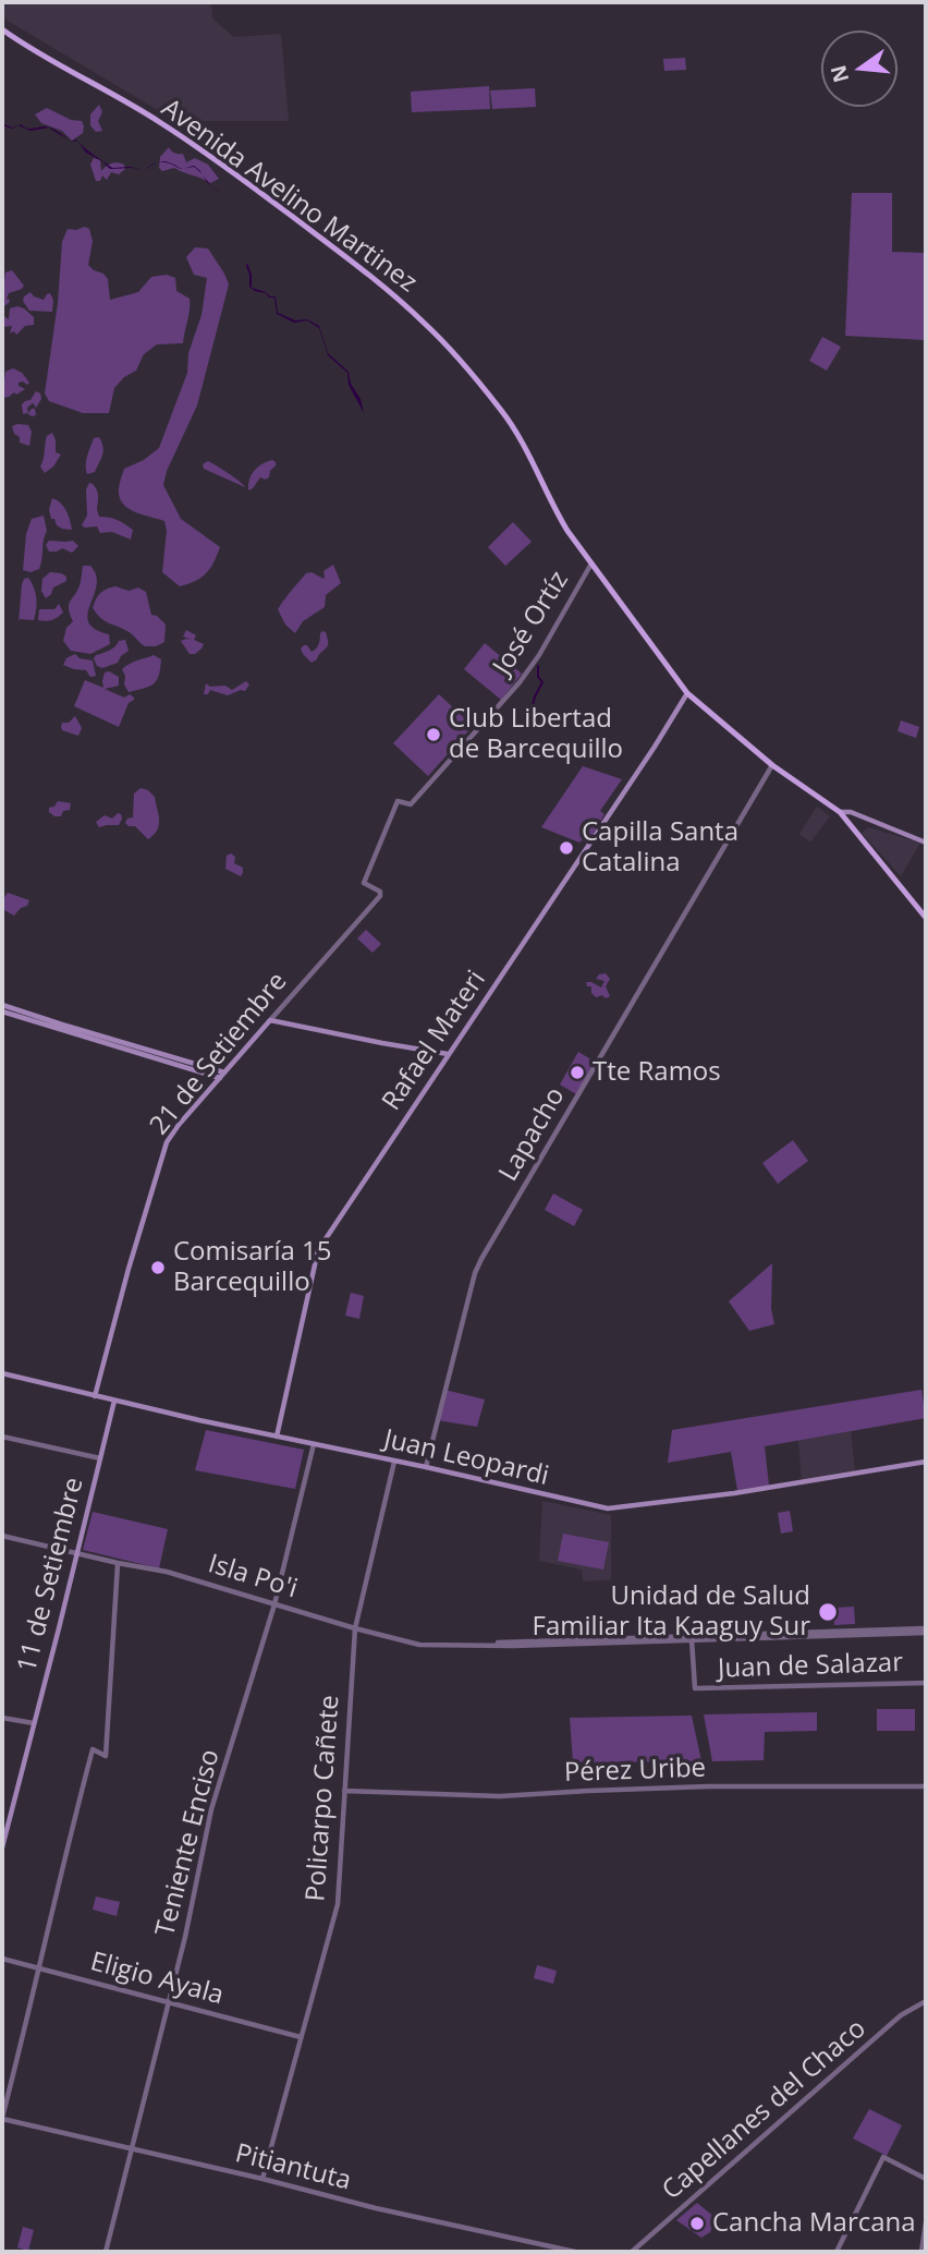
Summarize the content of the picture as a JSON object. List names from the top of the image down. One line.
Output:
{"streets":{"main road":["Avenida Avelino Martinez","Rafael Materi","21 de Setiembre","Juan Leopardi","11 de Setiembre"],"street":["José Ortíz","Lapacho","Isla Po'i","Juan de Salazar","Pérez Uribe","Policarpo Cañete","Teniente Enciso","Eligio Ayala","Capellanes del Chaco","Pitiantuta"]},"crossings":[["Avenida Avelino Martinez","José Ortíz"],["Avenida Avelino Martinez","Rafael Materi"],["Avenida Avelino Martinez","Lapacho"],["José Ortíz","21 de Setiembre"],["Rafael Materi","Juan Leopardi"],["21 de Setiembre","Juan Leopardi"],["Lapacho","Juan Leopardi"],["Juan Leopardi","11 de Setiembre"],["Juan Leopardi","Policarpo Cañete"],["Juan Leopardi","Teniente Enciso"],["11 de Setiembre","Isla Po'i"],["Isla Po'i","Juan de Salazar"],["Isla Po'i","Policarpo Cañete"],["Isla Po'i","Teniente Enciso"],["Pérez Uribe","Policarpo Cañete"],["Policarpo Cañete","Eligio Ayala"],["Policarpo Cañete","Pitiantuta"],["Teniente Enciso","Eligio Ayala"],["Teniente Enciso","Pitiantuta"]],"places":["Club Libertad de Barcequillo","Capilla Santa Catalina","Tte Ramos","Comisaría 15 Barcequillo","Unidad de Salud Familiar Ita Kaaguy Sur","Cancha Marcana"],"north":"left"}
